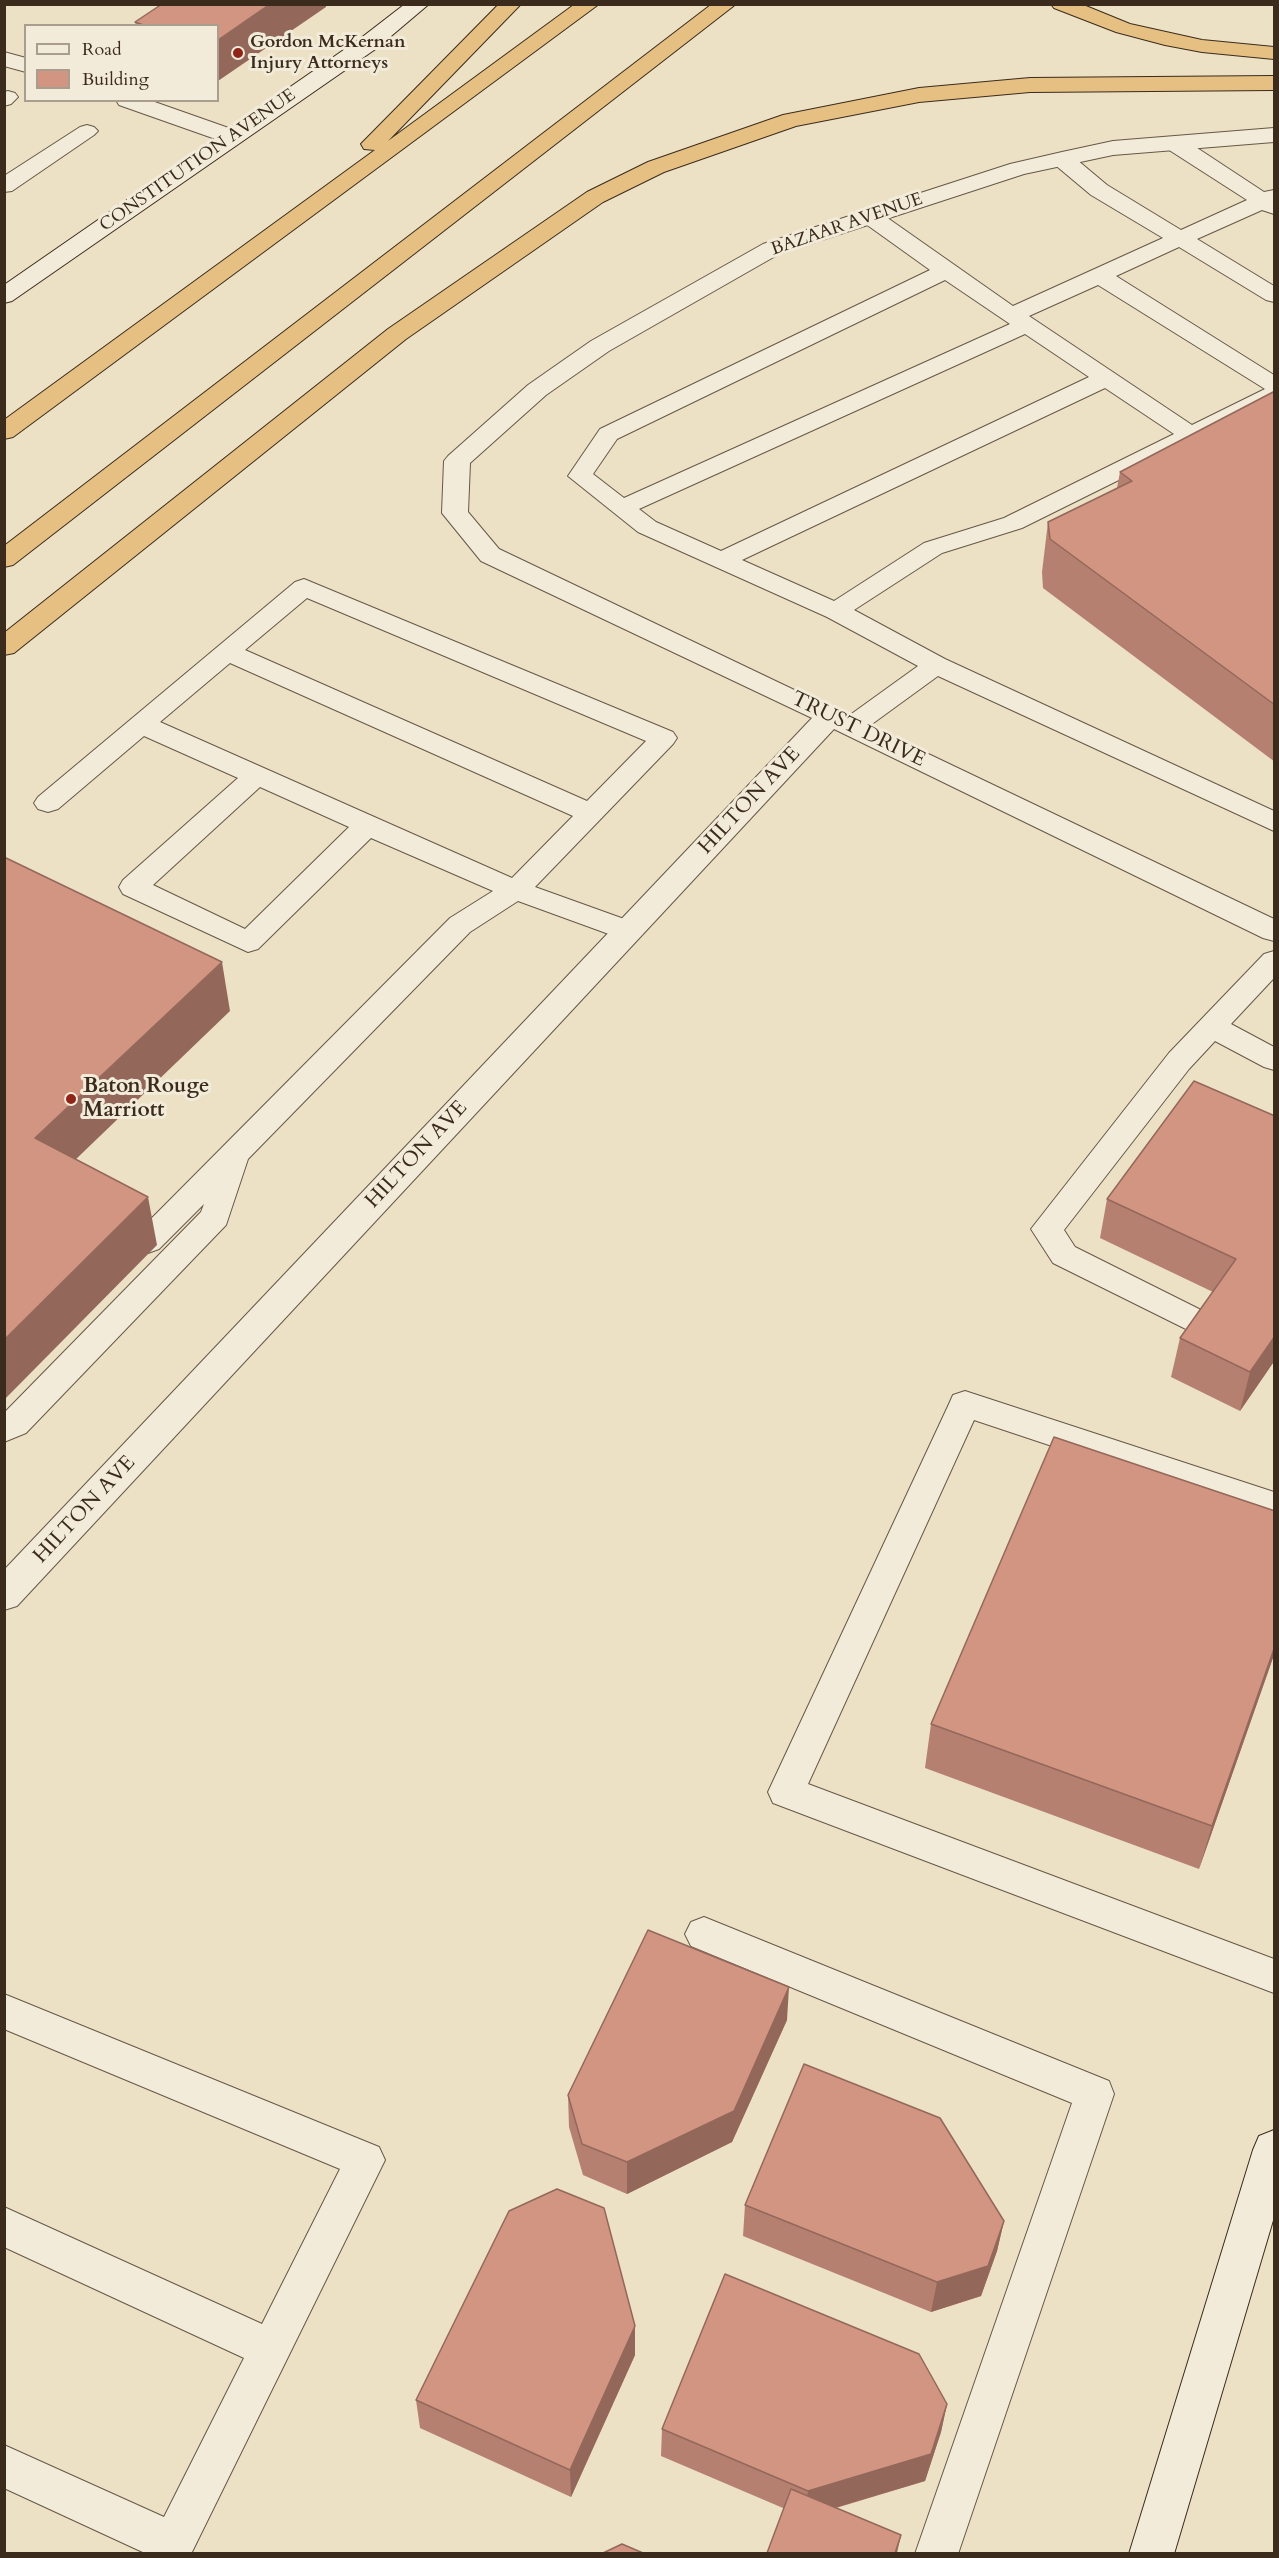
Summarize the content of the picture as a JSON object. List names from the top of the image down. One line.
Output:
{"streets":{"street":["CONSTITUTION AVENUE","BAZAAR AVENUE","TRUST DRIVE","HILTON AVE"]},"crossings":[["BAZAAR AVENUE","TRUST DRIVE"],["TRUST DRIVE","HILTON AVE"]],"places":["Gordon McKernan Injury Attorneys","Baton Rouge Marriott"],"legend":["Road","Building"]}
